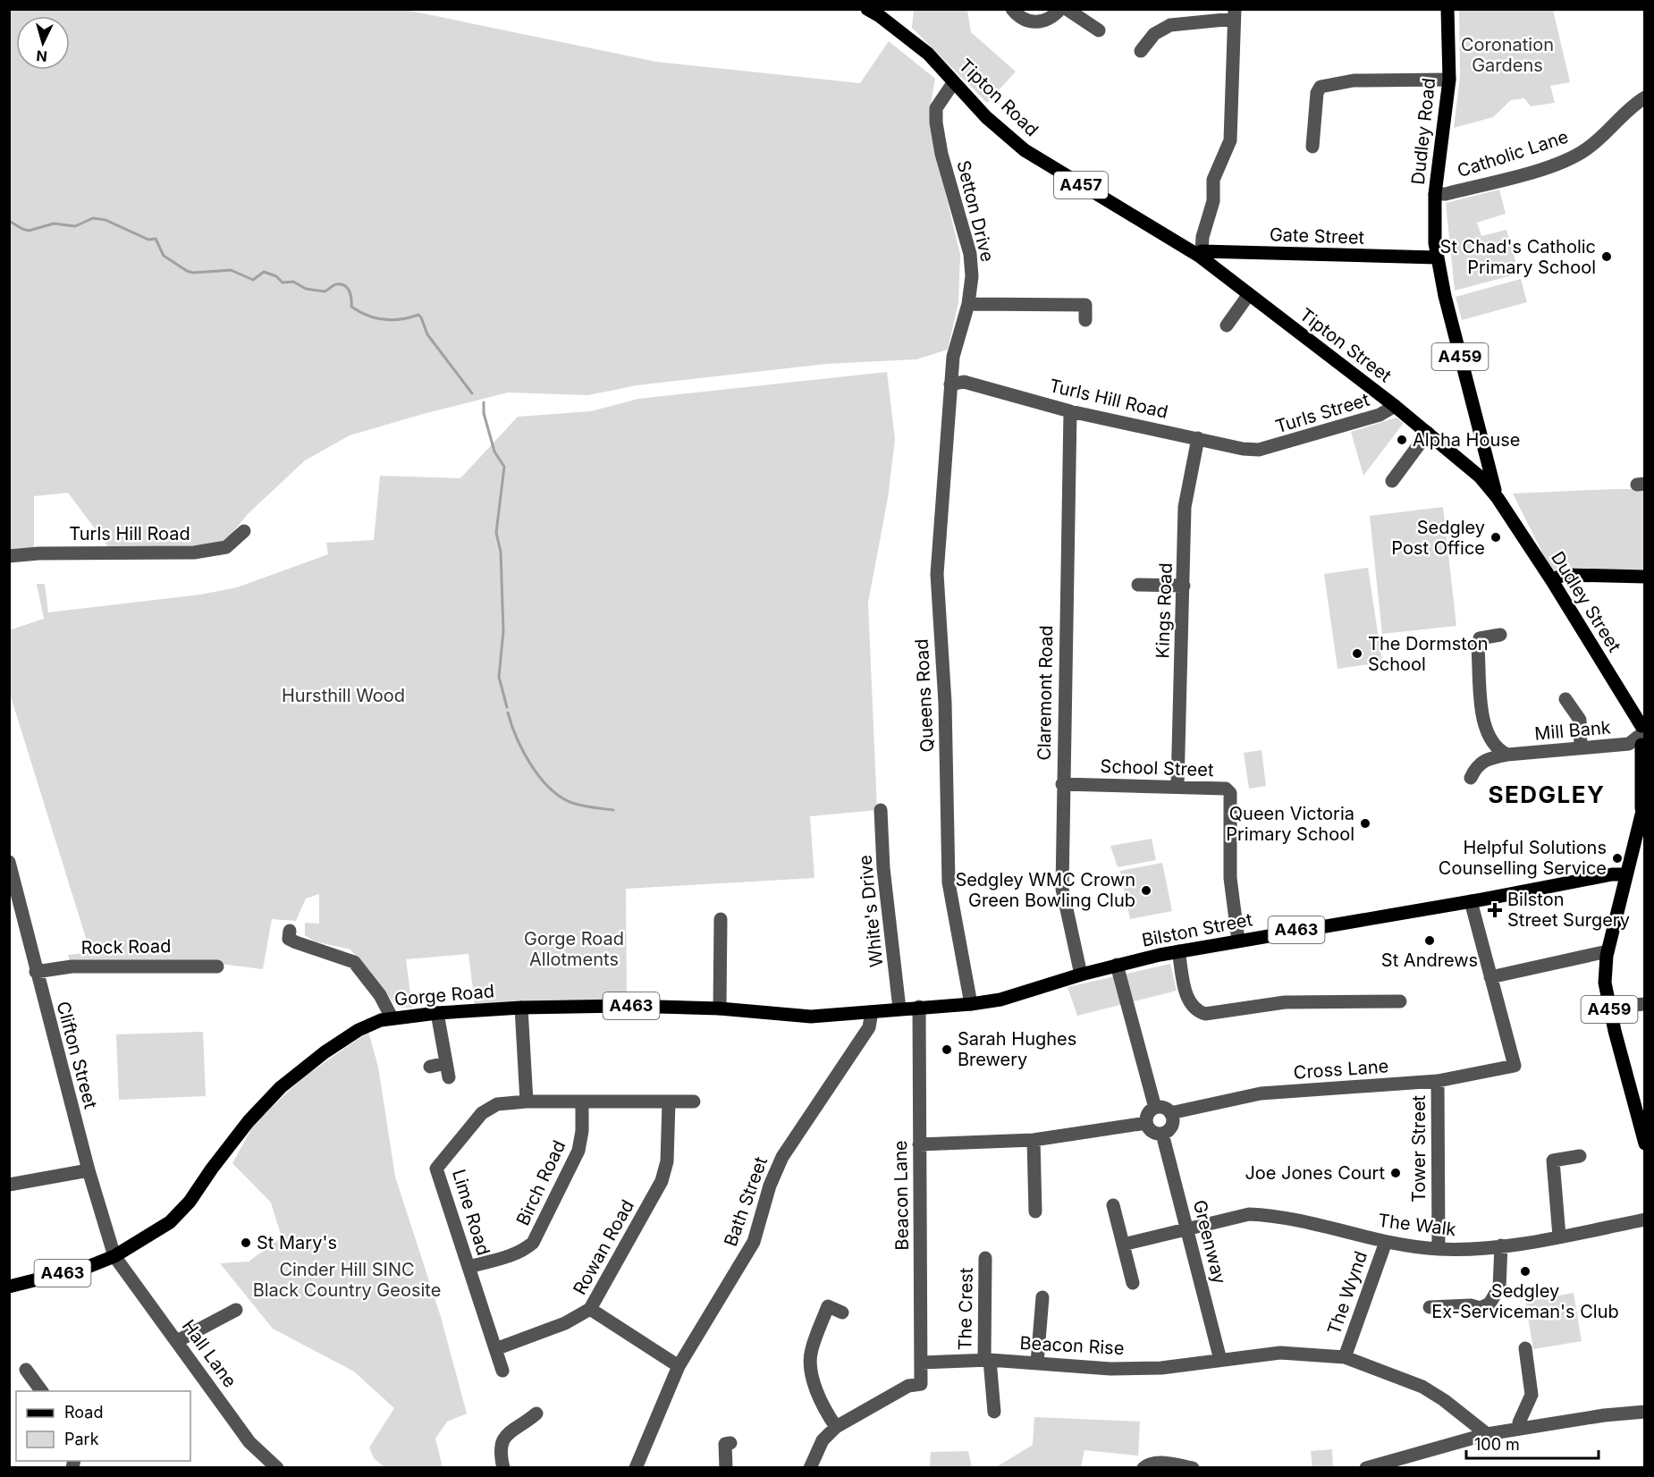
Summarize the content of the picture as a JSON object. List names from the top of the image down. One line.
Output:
{"streets":{"main road":["Tipton Road","Dudley Road","A457","Gate Street","Tipton Street","A459","Dudley Street","Bilston Street","A463","Gorge Road"],"street":["Catholic Lane","Setton Drive","Turls Hill Road","Turls Street","Kings Road","Claremont Road","Queens Road","Mill Bank","School Street","White's Drive","Rock Road","Clifton Street","Cross Lane","Tower Street","Birch Road","Beacon Lane","Bath Street","Lime Road","The Walk","Greenway","Rowan Road","The Wynd","The Crest","Beacon Rise","Hall Lane"]},"crossings":[["Tipton Road","Setton Drive"],["Tipton Road","Gate Street"],["Tipton Road","Tipton Street"],["Dudley Road","Catholic Lane"],["Dudley Road","Gate Street"],["Dudley Road","A459"],["Setton Drive","Turls Hill Road"],["Setton Drive","Queens Road"],["Gate Street","A459"],["Tipton Street","A459"],["Tipton Street","Turls Street"],["Tipton Street","Dudley Street"],["A459","Dudley Street"],["A459","Mill Bank"],["A459","Bilston Street"],["Turls Hill Road","Turls Street"],["Turls Hill Road","Kings Road"],["Turls Hill Road","Claremont Road"],["Turls Hill Road","Queens Road"],["Dudley Street","Mill Bank"],["Kings Road","School Street"],["Claremont Road","School Street"],["Claremont Road","Bilston Street"],["Queens Road","Bilston Street"],["School Street","Bilston Street"],["White's Drive","Bilston Street"],["Bilston Street","Gorge Road"],["Bilston Street","Beacon Lane"],["Bilston Street","Bath Street"],["A463","Gorge Road"],["A463","Clifton Street"],["A463","Hall Lane"],["Rock Road","Clifton Street"],["Gorge Road","Clifton Street"],["Gorge Road","Bath Street"],["Gorge Road","Hall Lane"],["Clifton Street","Hall Lane"],["Cross Lane","Tower Street"],["Cross Lane","Greenway"],["Tower Street","The Walk"],["Birch Road","Lime Road"],["Beacon Lane","Beacon Rise"],["Bath Street","Rowan Road"],["The Walk","Greenway"],["The Walk","The Wynd"],["Greenway","Beacon Rise"],["The Wynd","Beacon Rise"],["The Crest","Beacon Rise"]],"districts":["SEDGLEY"],"parks":["Coronation Gardens","Hursthill Wood","Gorge Road Allotments","Cinder Hill SINC Black Country Geosite"],"places":{"other":["St Chad's Catholic Primary School","Alpha House","Sedgley Post Office","The Dormston School","Queen Victoria Primary School","Helpful Solutions Counselling Service","Sedgley WMC Crown Green Bowling Club","St Andrews","Sarah Hughes Brewery","Joe Jones Court","St Mary's","Sedgley Ex-Serviceman's Club"],"health":["Bilston Street Surgery"]},"legend":["Road","Park"],"scale_bar":"100 m","north":"bottom"}
